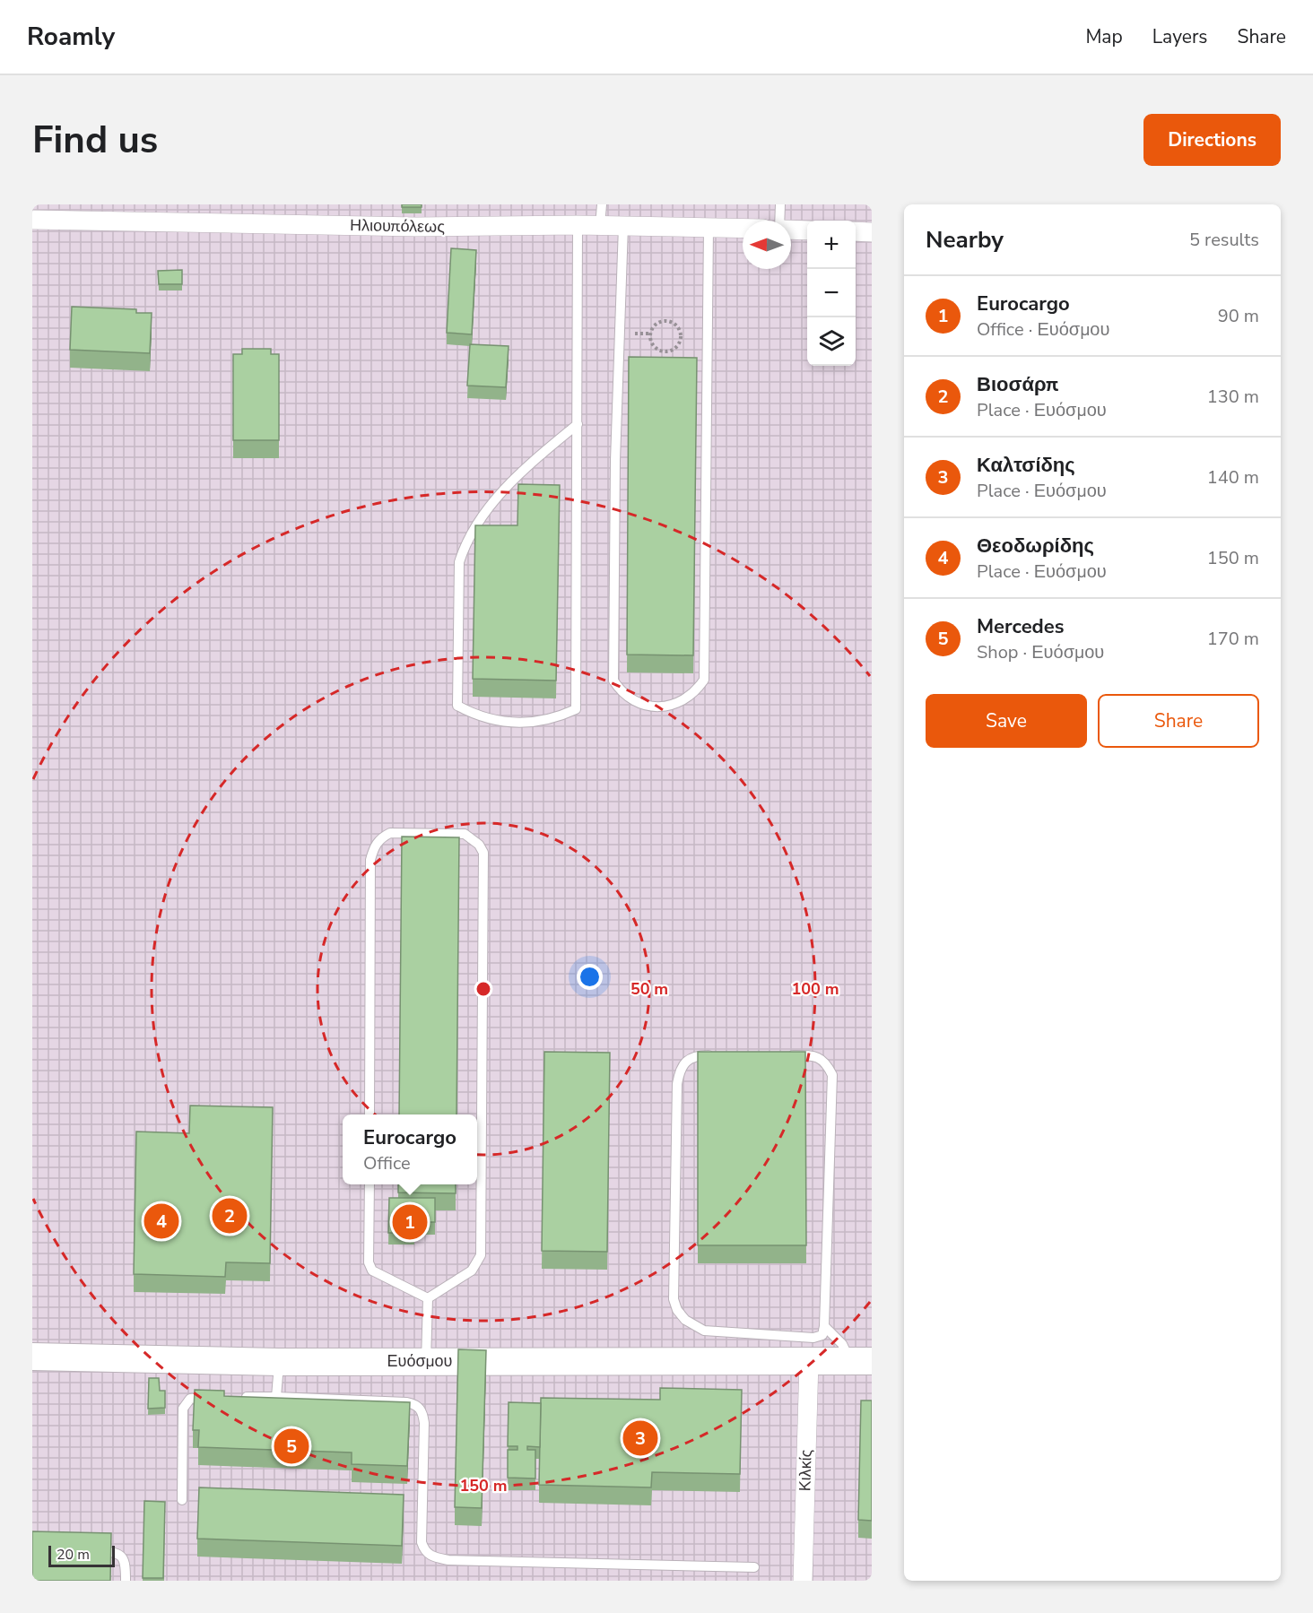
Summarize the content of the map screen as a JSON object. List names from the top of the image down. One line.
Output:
{"streets":{"main road":["Ευόσμου"],"street":["Ηλιουπόλεως","Κιλκίς"]},"crossings":[["Ευόσμου","Κιλκίς"]],"scale_bar":"20 m","north":"left","page":{"header":"Roamly","nav":["Map","Layers","Share"],"buttons":["Directions",["Save","Share"]],"title":"Find us","heading":["Nearby","5 results"],"map_buttons":["+","−"],"list":[{"mark":"1","name":"Eurocargo","note":"Office · Ευόσμου","value":"90 m"},{"mark":"2","name":"Βιοσάρπ","note":"Place · Ευόσμου","value":"130 m"},{"mark":"3","name":"Καλτσίδης","note":"Place · Ευόσμου","value":"140 m"},{"mark":"4","name":"Θεοδωρίδης","note":"Place · Ευόσμου","value":"150 m"},{"mark":"5","name":"Mercedes","note":"Shop · Ευόσμου","value":"170 m"}],"popup":["Eurocargo","Office"],"pins":["2","4","1","3","5"],"scale":"20 m"},"rings":["50 m","100 m","150 m"]}
